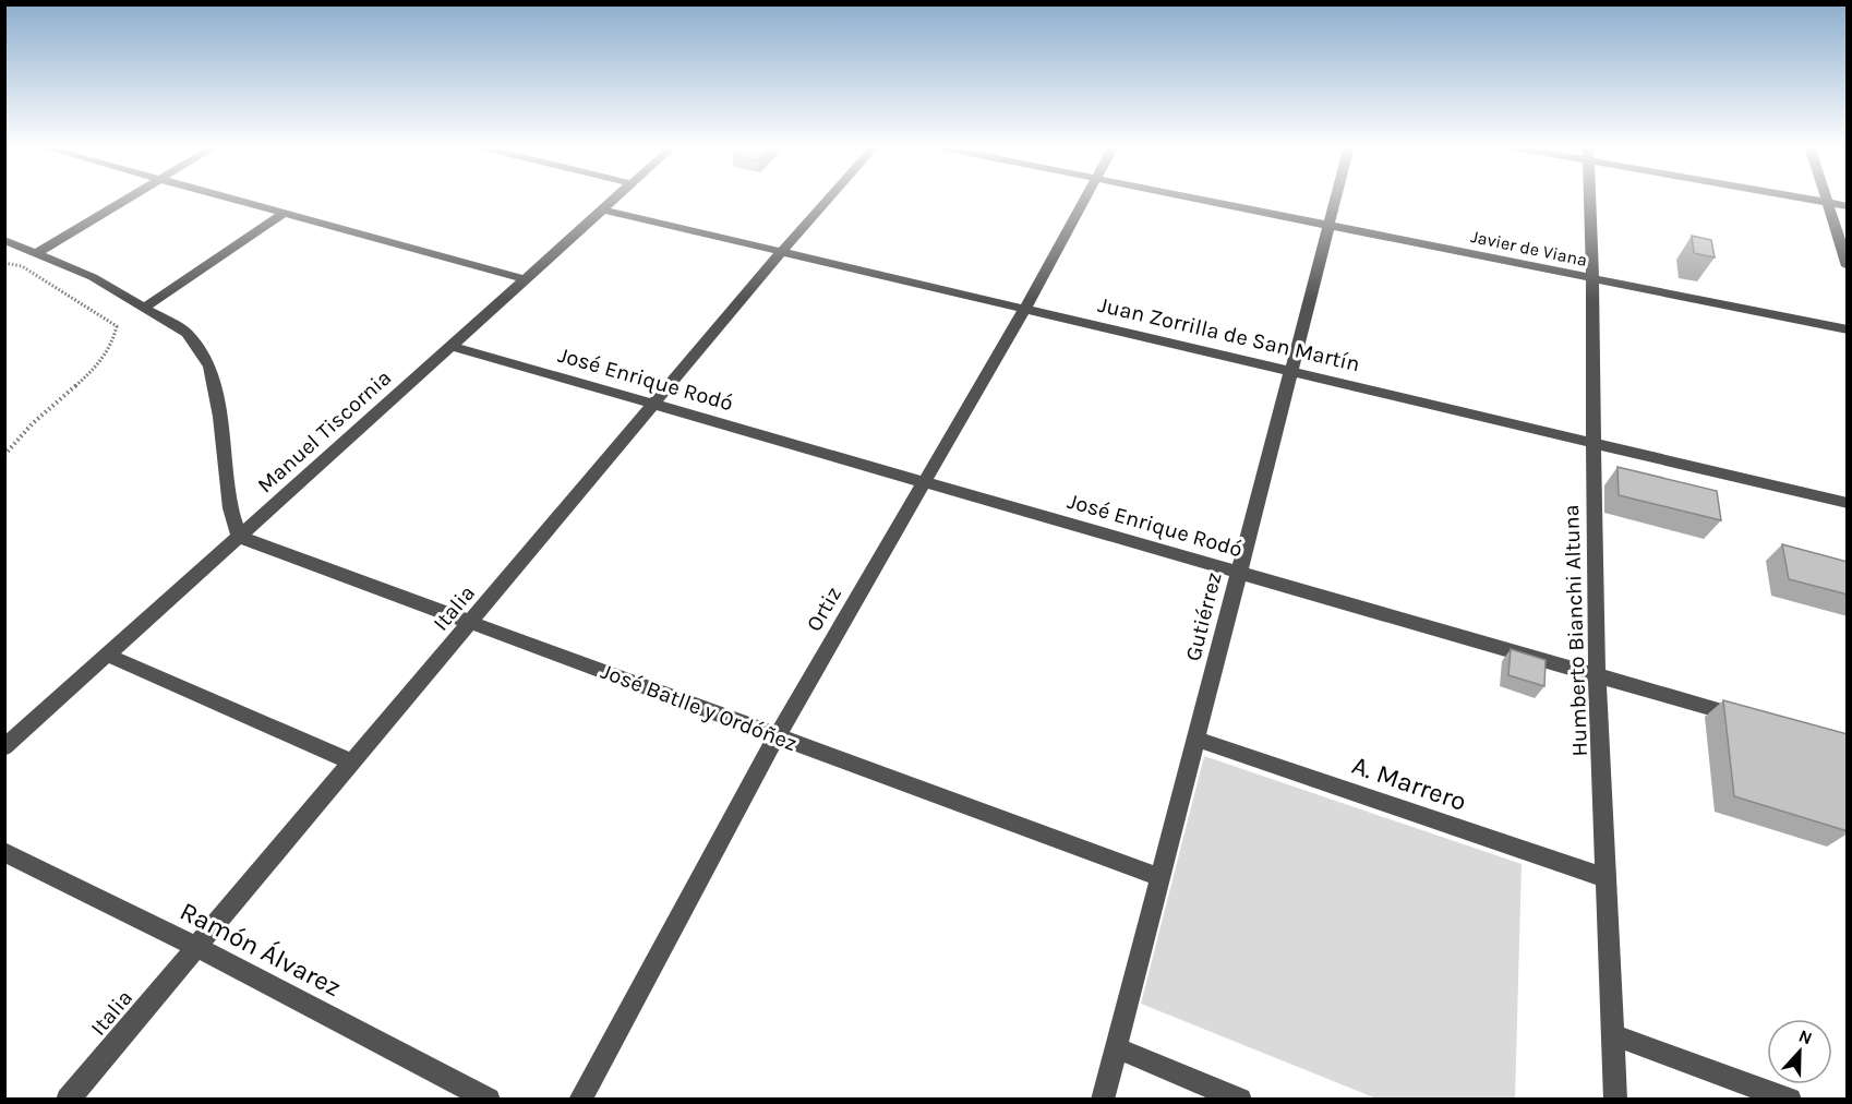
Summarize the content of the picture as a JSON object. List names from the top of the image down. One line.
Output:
{"streets":{"street":["Javier de Viana","Juan Zorrilla de San Martín","José Enrique Rodó","Manuel Tiscornia","Italia","Ortiz","Gutiérrez","Humberto Bianchi Altuna","José Batlle y Ordóñez","A. Marrero","Ramón Álvarez"]},"crossings":[["Javier de Viana","Gutiérrez"],["Javier de Viana","Humberto Bianchi Altuna"],["Juan Zorrilla de San Martín","Manuel Tiscornia"],["Juan Zorrilla de San Martín","Italia"],["Juan Zorrilla de San Martín","Ortiz"],["Juan Zorrilla de San Martín","Gutiérrez"],["Juan Zorrilla de San Martín","Humberto Bianchi Altuna"],["José Enrique Rodó","Manuel Tiscornia"],["José Enrique Rodó","Italia"],["José Enrique Rodó","Ortiz"],["José Enrique Rodó","Gutiérrez"],["José Enrique Rodó","Humberto Bianchi Altuna"],["Manuel Tiscornia","José Batlle y Ordóñez"],["Italia","José Batlle y Ordóñez"],["Italia","Ramón Álvarez"],["Ortiz","José Batlle y Ordóñez"],["Gutiérrez","José Batlle y Ordóñez"],["Gutiérrez","A. Marrero"],["Humberto Bianchi Altuna","A. Marrero"]],"north":"top"}
